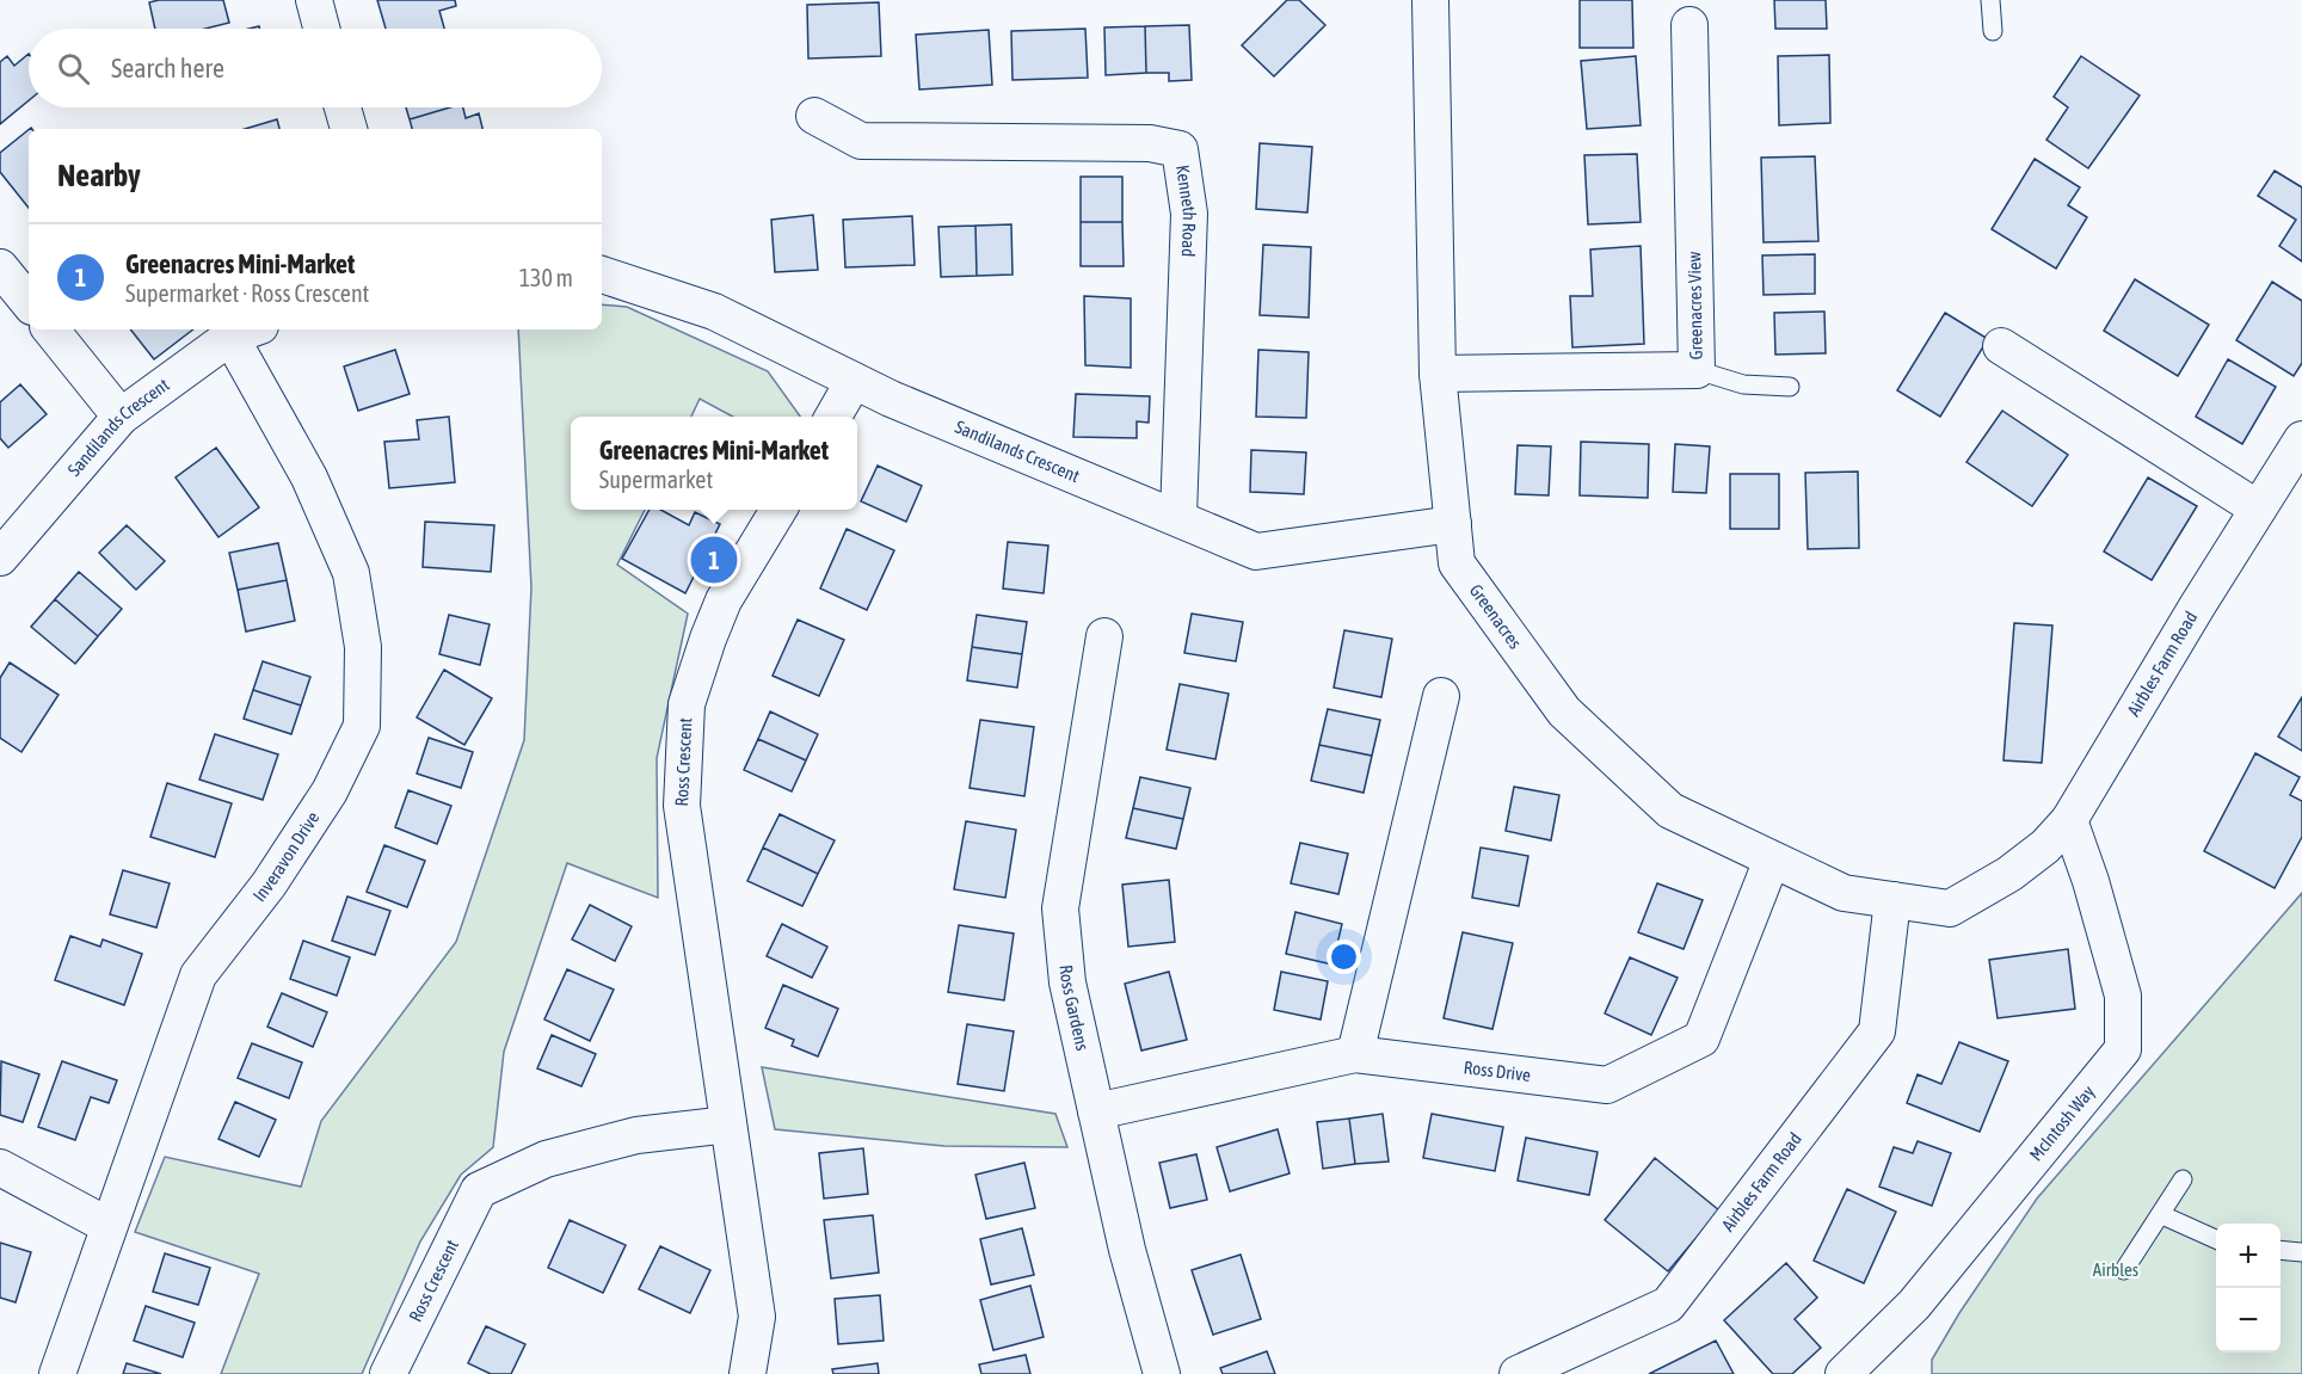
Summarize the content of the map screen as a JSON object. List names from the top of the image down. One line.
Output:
{"streets":{"street":["Kenneth Road","Greenacres View","Sandilands Crescent","Greenacres","Airbles Farm Road","Ross Crescent","Inveravon Drive","Ross Gardens","Ross Drive","McIntosh Way"]},"crossings":[["Kenneth Road","Sandilands Crescent"],["Greenacres View","Greenacres"],["Sandilands Crescent","Greenacres"],["Sandilands Crescent","Inveravon Drive"],["Greenacres","Airbles Farm Road"],["Greenacres","Ross Drive"],["Airbles Farm Road","McIntosh Way"],["Ross Gardens","Ross Drive"]],"parks":["Airbles"],"page":{"search":"Search here","heading":"Nearby","list":[{"mark":"1","name":"Greenacres Mini-Market","note":"Supermarket · Ross Crescent","value":"130 m"}],"popup":["Greenacres Mini-Market","Supermarket"],"pins":"1","map_buttons":["+","−"]}}
